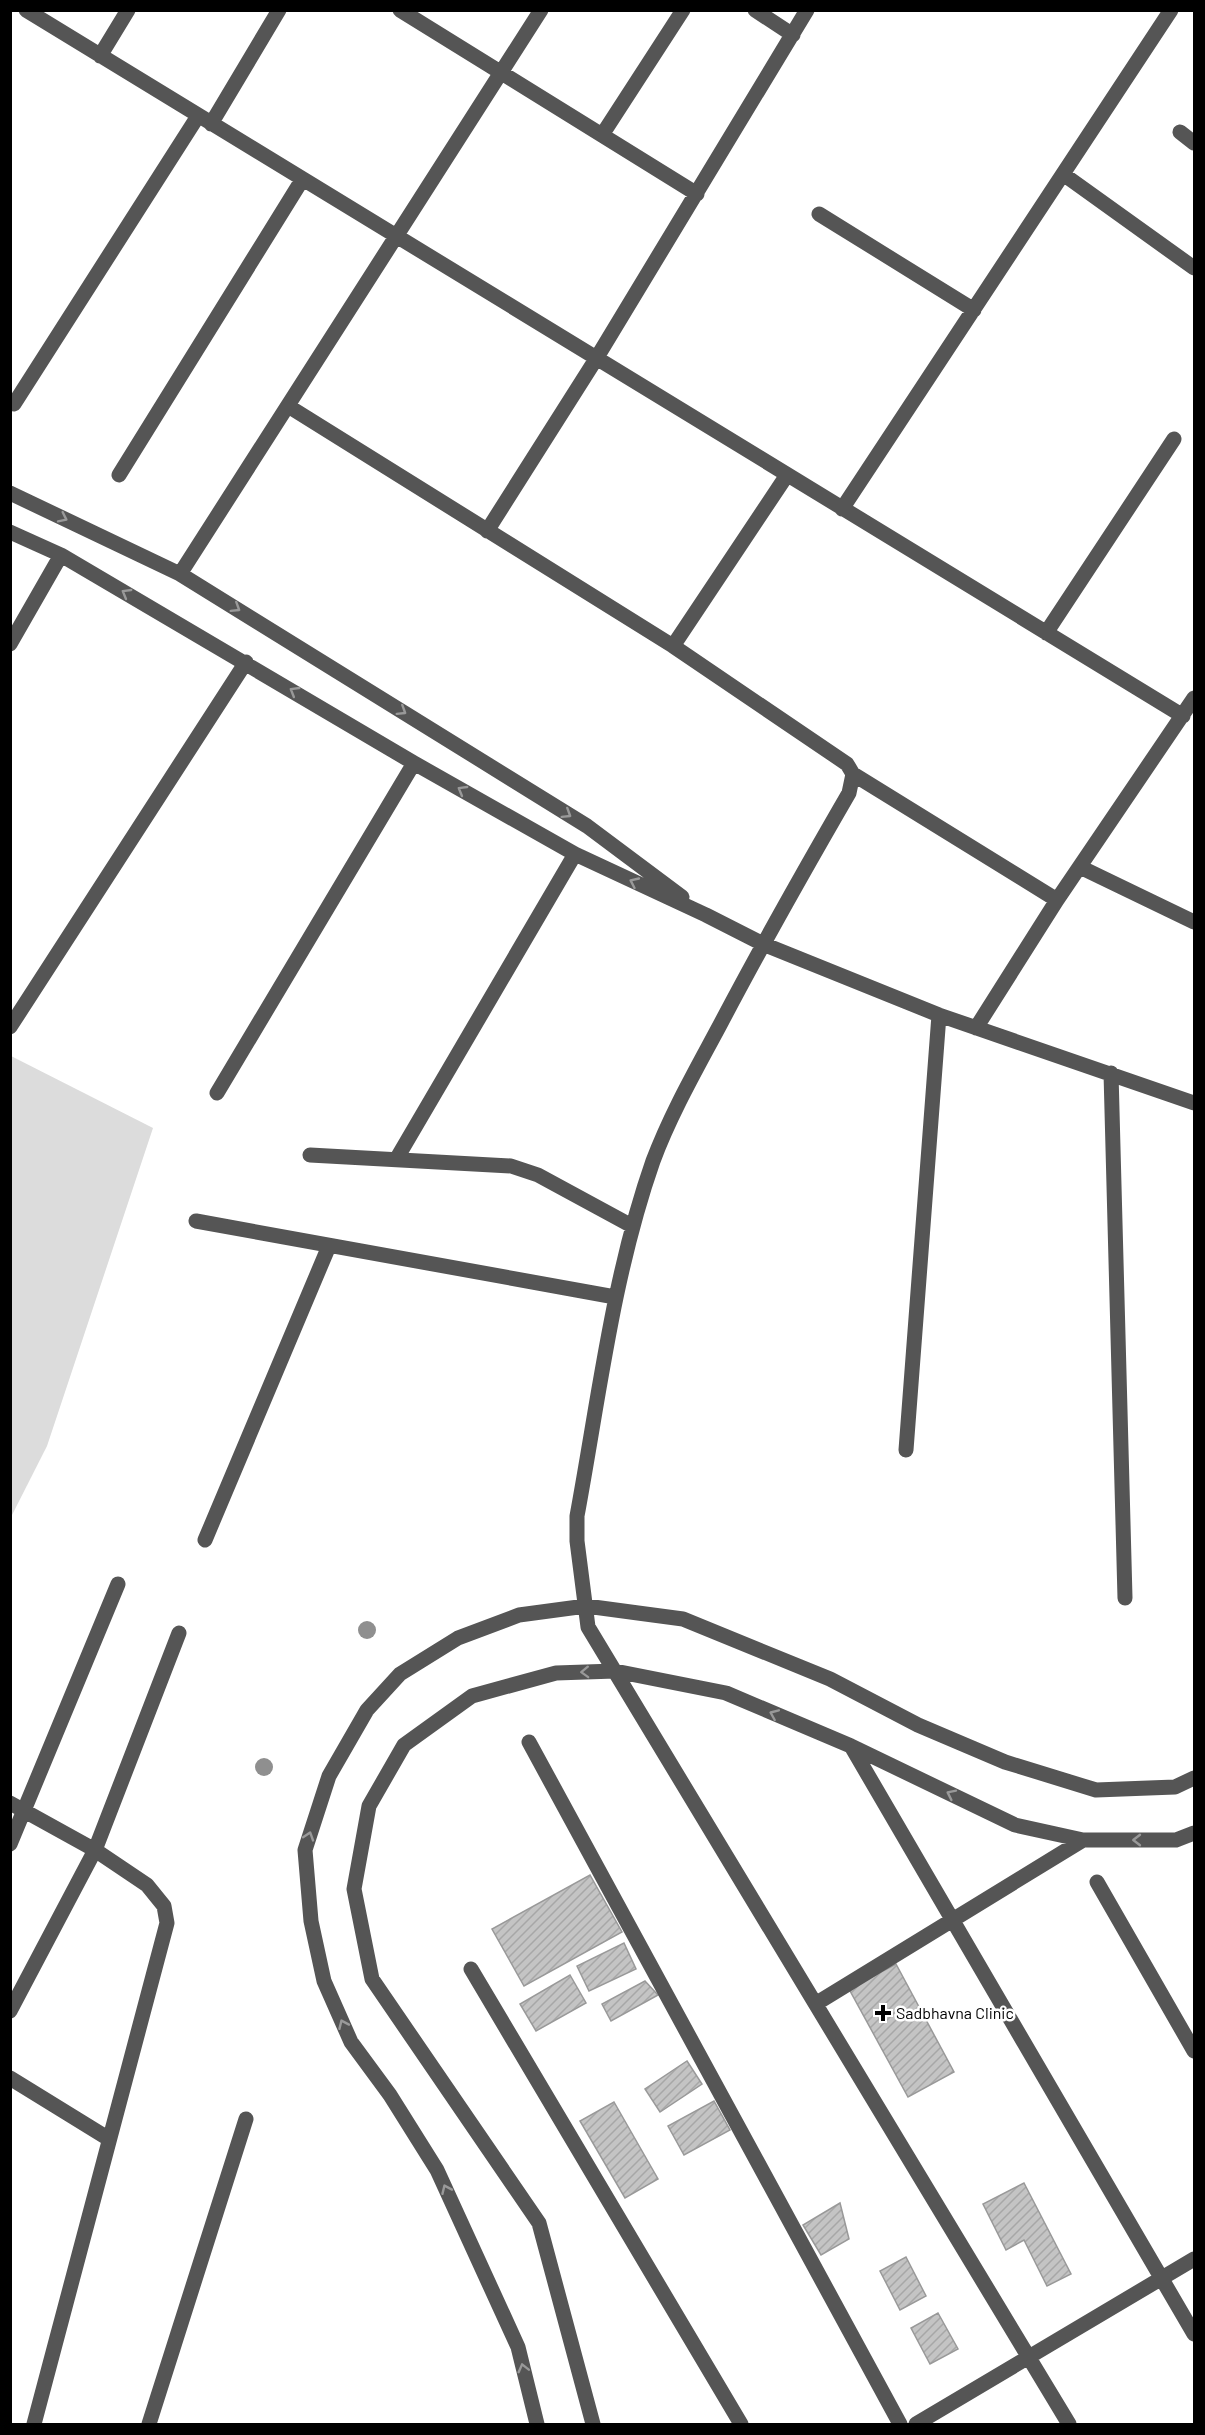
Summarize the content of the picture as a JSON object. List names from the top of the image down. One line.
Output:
{"places":{"health":["Sadbhavna Clinic"]}}
